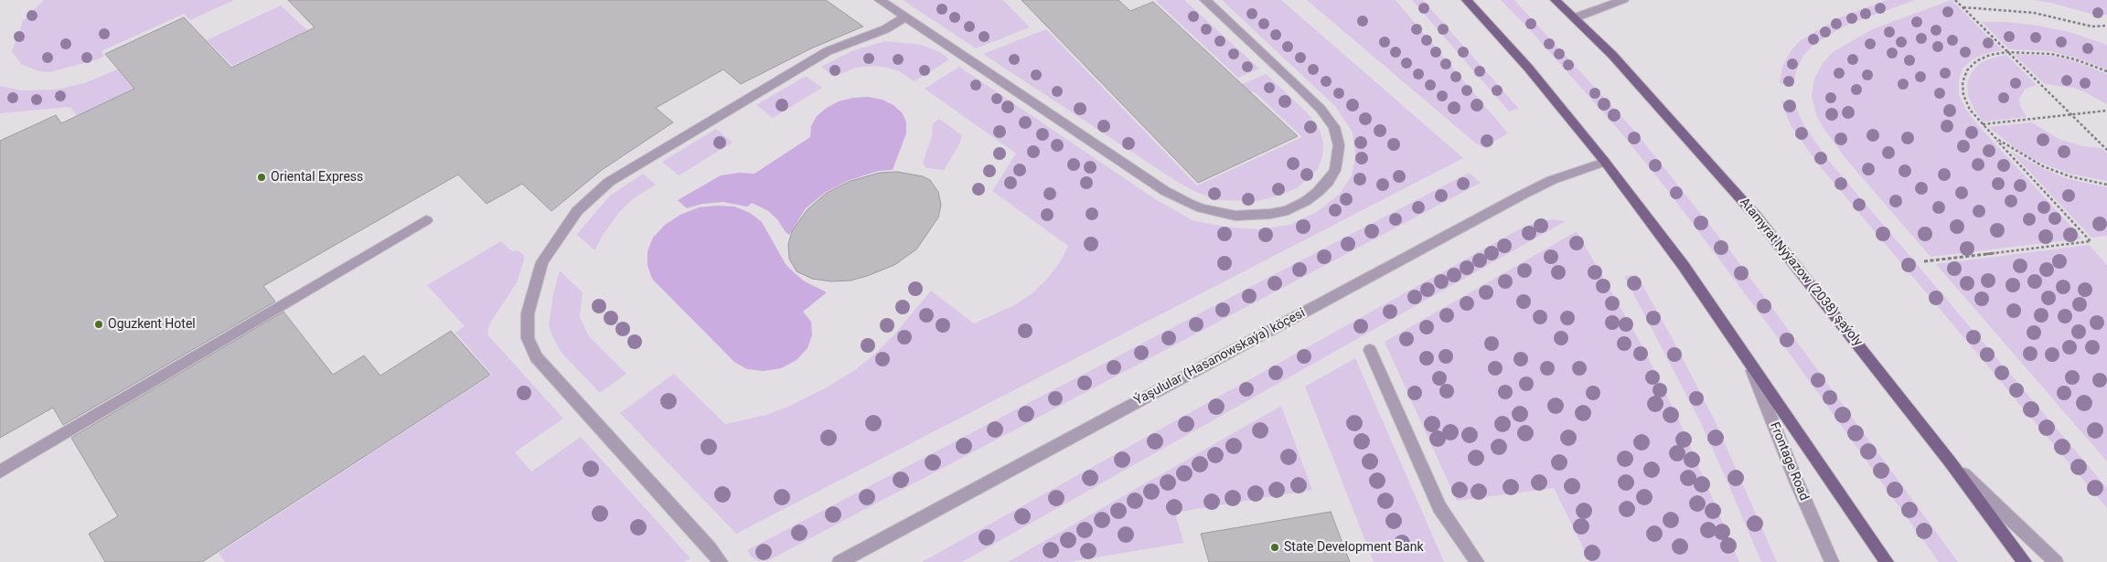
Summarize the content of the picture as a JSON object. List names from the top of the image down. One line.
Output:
{"streets":{"main road":["Atamyrat Nyýazow (2038) şaýoly"],"street":["Ýaşulular (Hasanowskaýa) köçesi","Frontage Road"]},"places":["Oriental Express","Oguzkent Hotel","State Development Bank"]}
